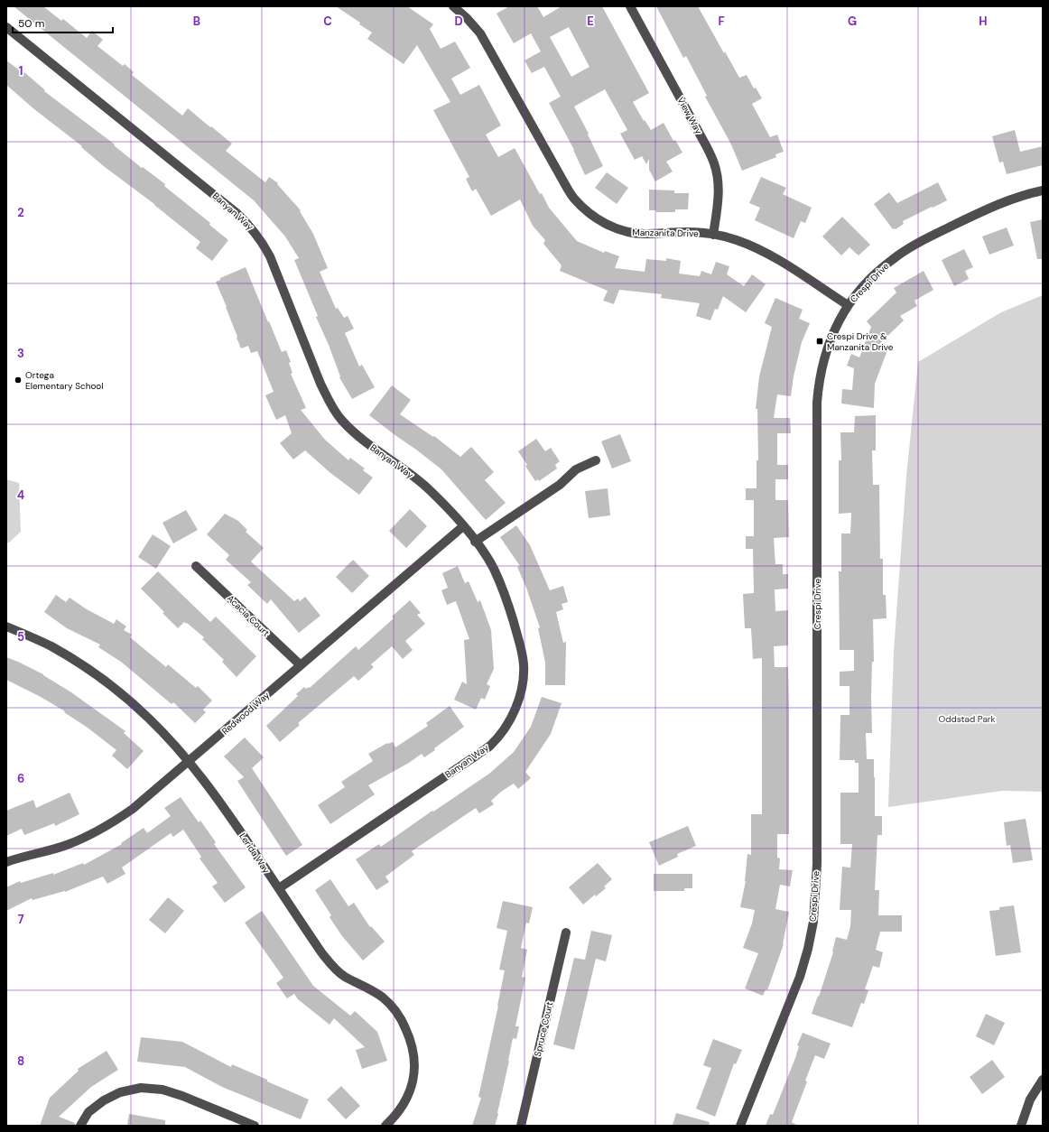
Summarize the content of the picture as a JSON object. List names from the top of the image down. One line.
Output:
{"streets":{"street":["View Way","Banyan Way","Manzanita Drive","Crespi Drive","Acacia Court","Redwood Way","Lerida Way","Spruce Court"]},"crossings":[["View Way","Manzanita Drive"],["Banyan Way","Redwood Way"],["Banyan Way","Lerida Way"],["Manzanita Drive","Crespi Drive"],["Acacia Court","Redwood Way"],["Redwood Way","Lerida Way"]],"parks":["Oddstad Park"],"places":{"transit":["Crespi Drive & Manzanita Drive"],"other":["Ortega Elementary School"]},"scale_bar":"50 m","grid":{"columns":["B","C","D","E","F","G","H"],"rows":["1","2","3","4","5","6","7","8"]}}
